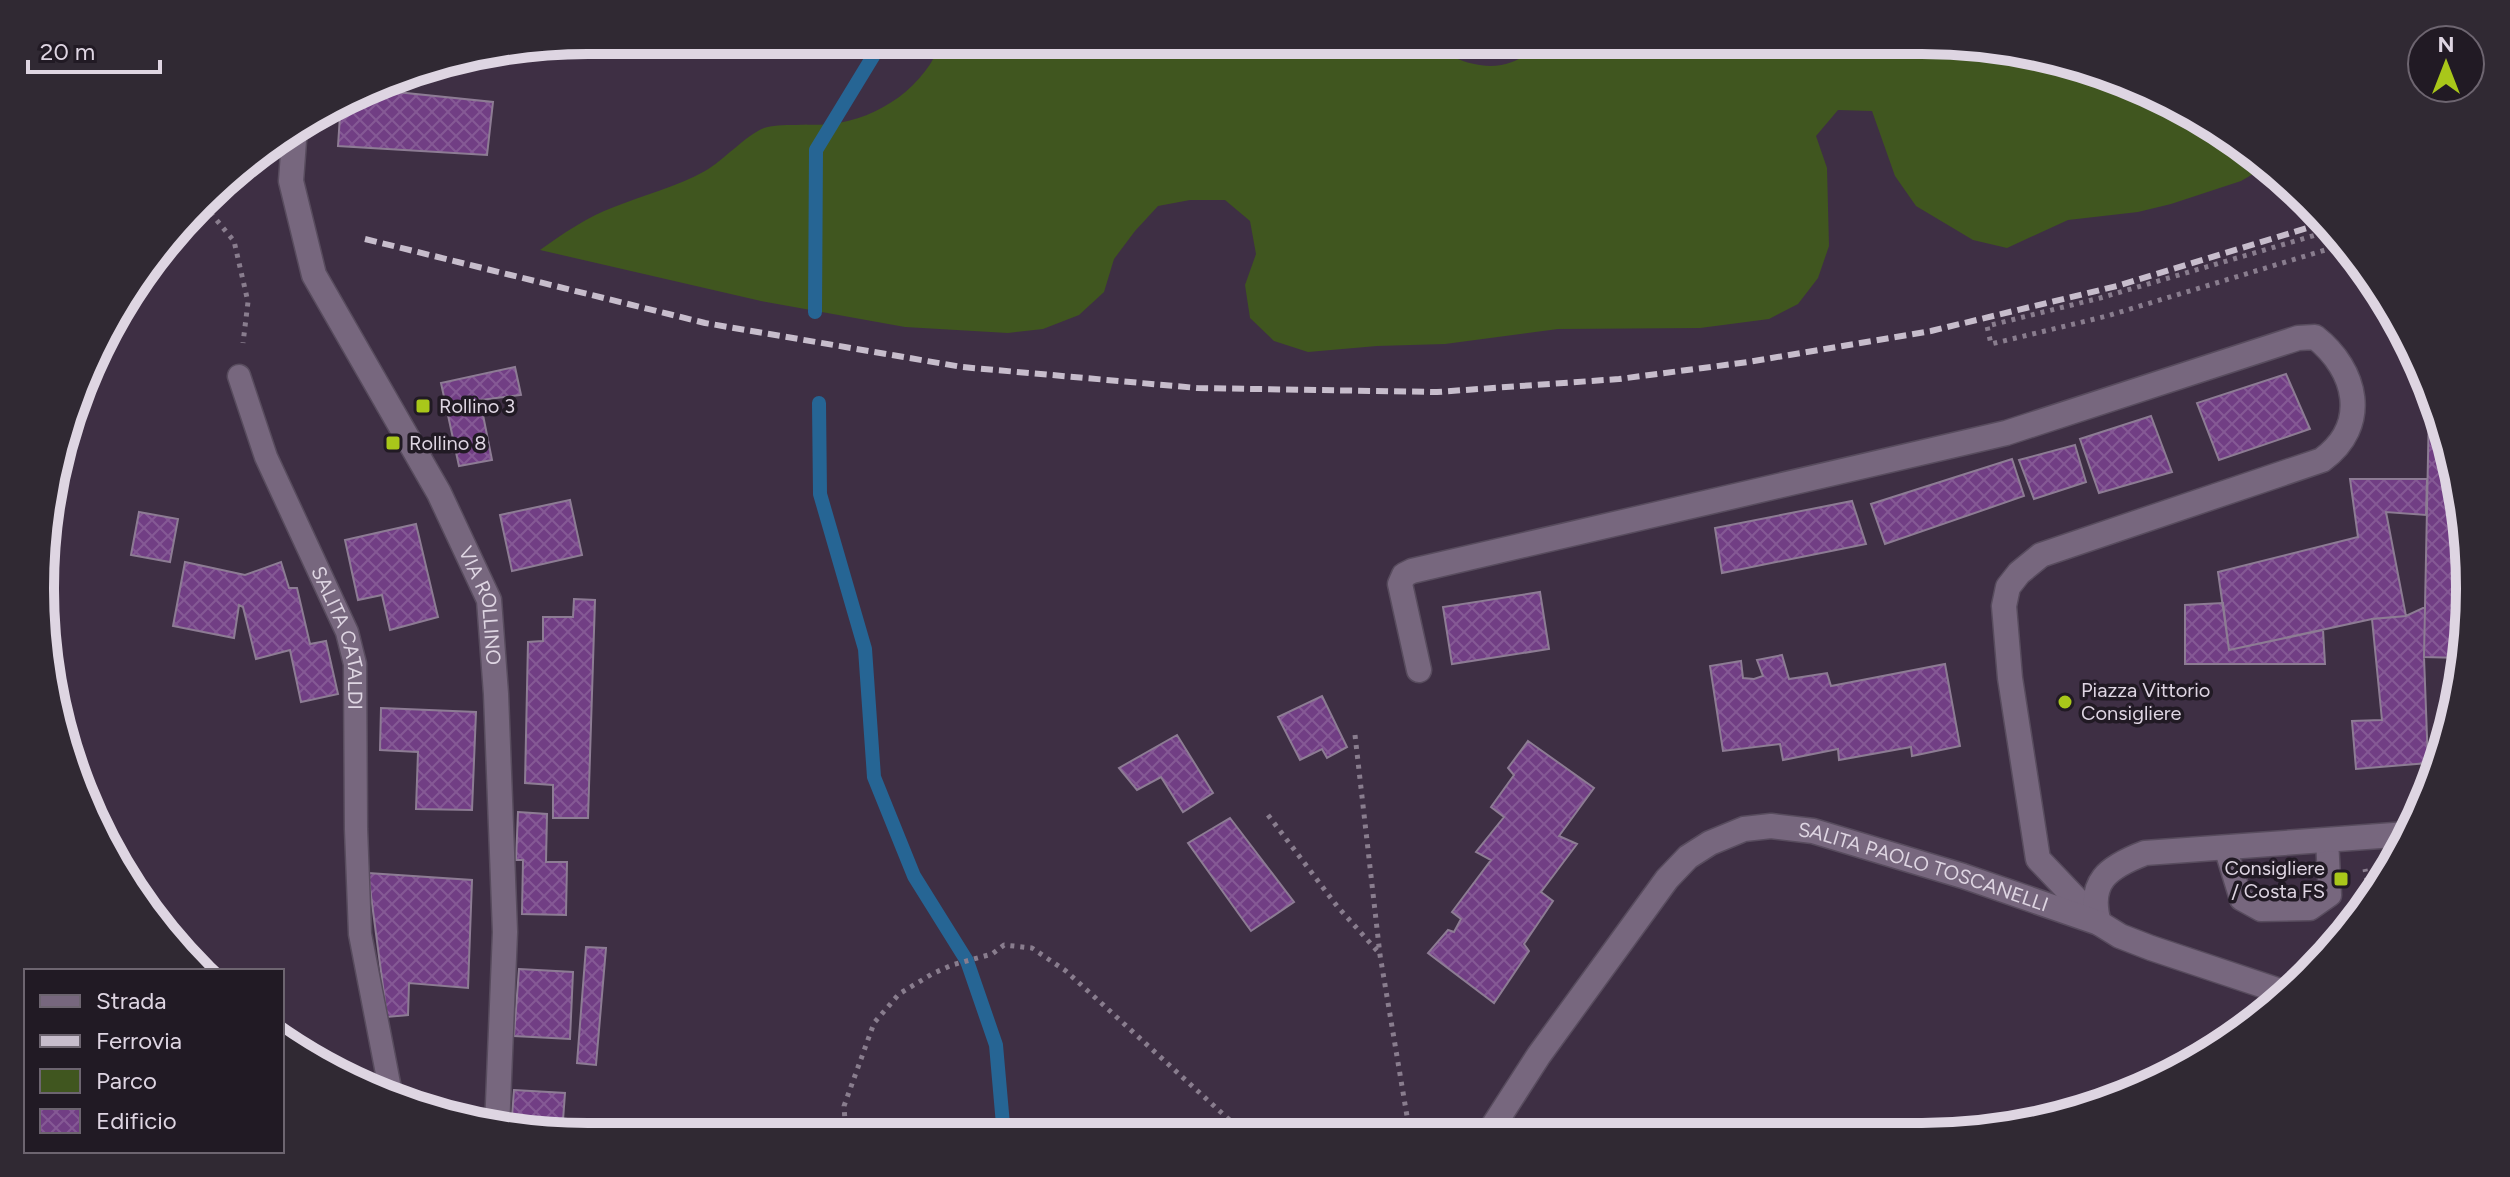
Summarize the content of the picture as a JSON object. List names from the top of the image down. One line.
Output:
{"streets":{"street":["VIA ROLLINO","SALITA PAOLO TOSCANELLI"],"lane":["SALITA CATALDI"]},"places":{"transit":["Rollino 3","Rollino 8","Consigliere / Costa FS"],"other":["Piazza Vittorio Consigliere"]},"legend":["Strada","Ferrovia","Parco","Edificio"],"scale_bar":"20 m","north":"top"}
